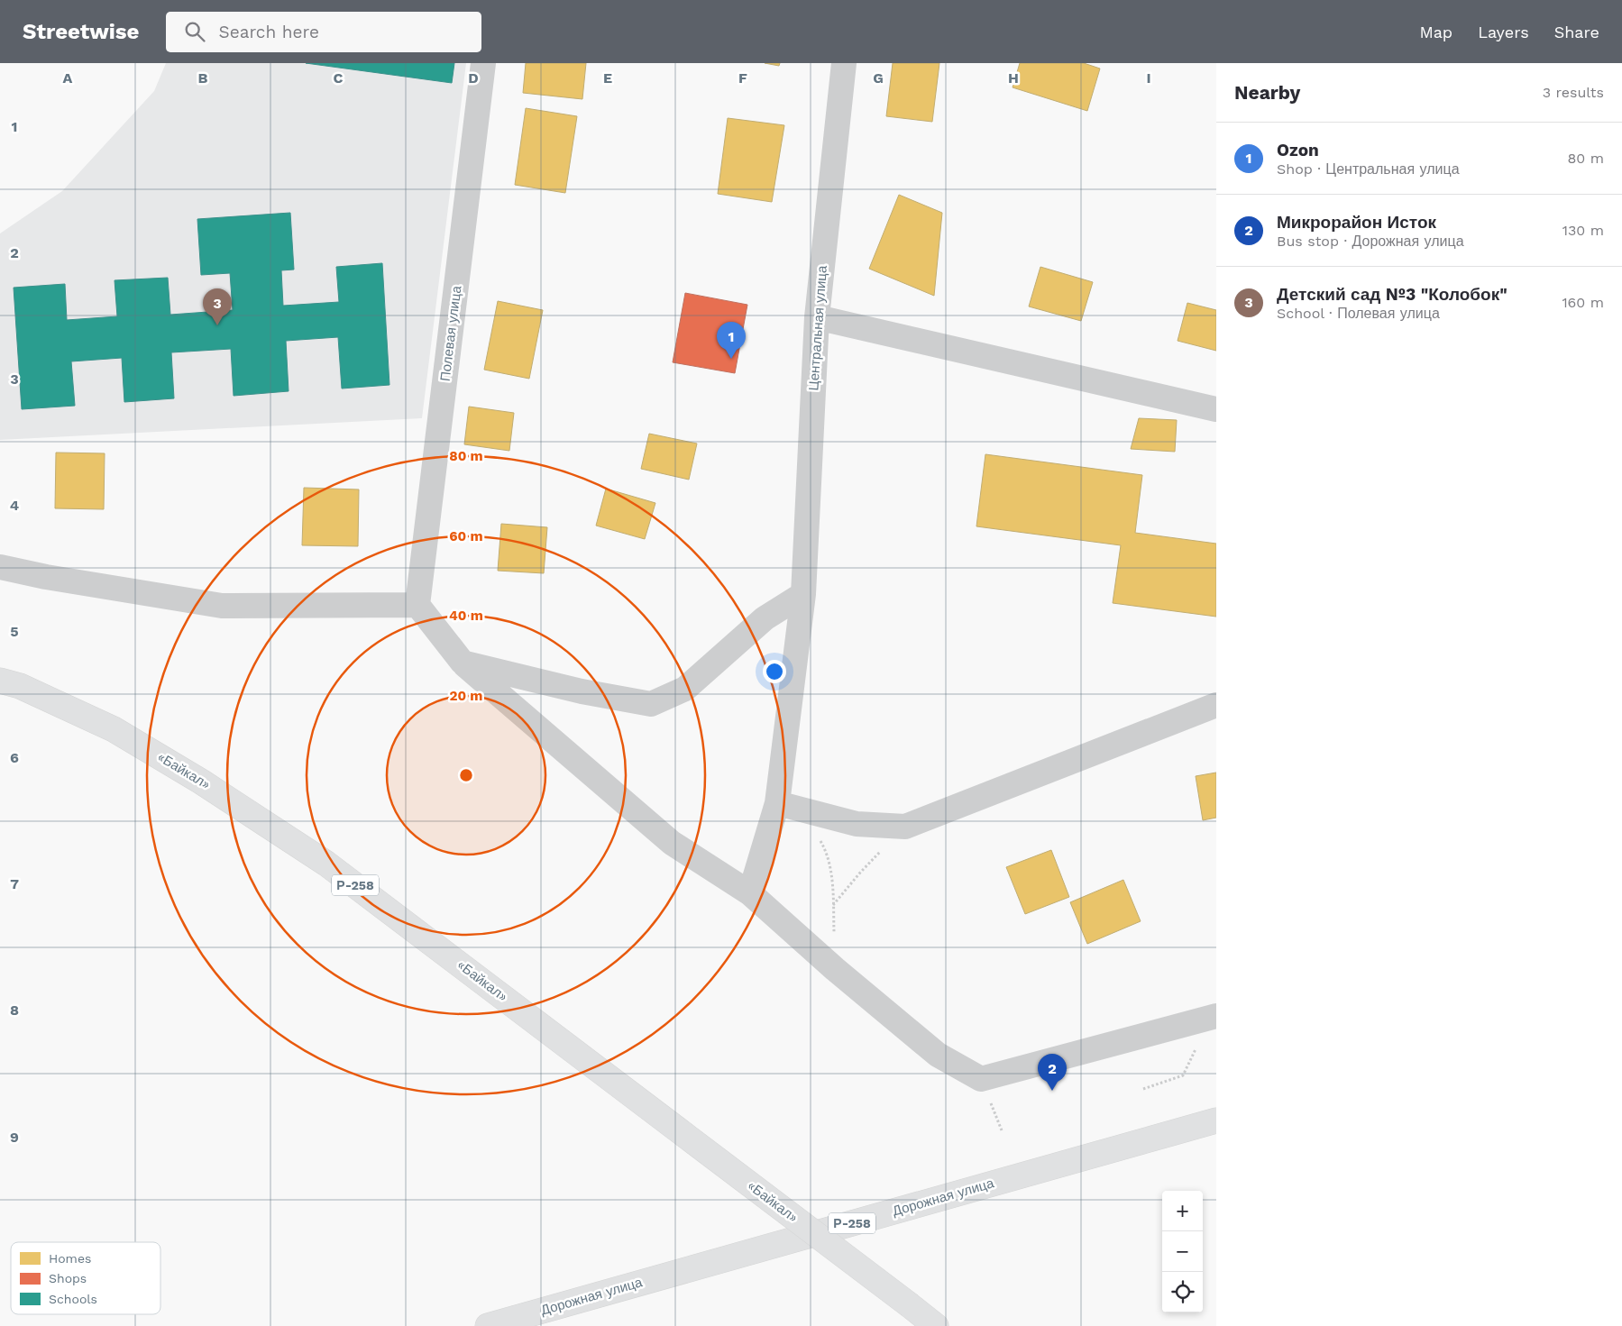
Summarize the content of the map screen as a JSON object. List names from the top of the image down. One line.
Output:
{"streets":{"highway":["«Байкал»","Р-258","Дорожная улица"],"street":["Центральная улица","Полевая улица"]},"legend":["Homes","Shops","Schools"],"page":{"header":"Streetwise","search":"Search here","nav":["Map","Layers","Share"],"heading":["Nearby","3 results"],"list":[{"mark":"1","name":"Ozon","note":"Shop · Центральная улица","value":"80 m"},{"mark":"2","name":"Микрорайон Исток","note":"Bus stop · Дорожная улица","value":"130 m"},{"mark":"3","name":"Детский сад №3 \"Колобок\"","note":"School · Полевая улица","value":"160 m"}],"pins":["3","1","2"],"map_buttons":["+","−"]},"grid":{"columns":["A","B","C","D","E","F","G","H","I"],"rows":["1","2","3","4","5","6","7","8","9"]},"rings":["80 m","60 m","40 m","20 m"]}
